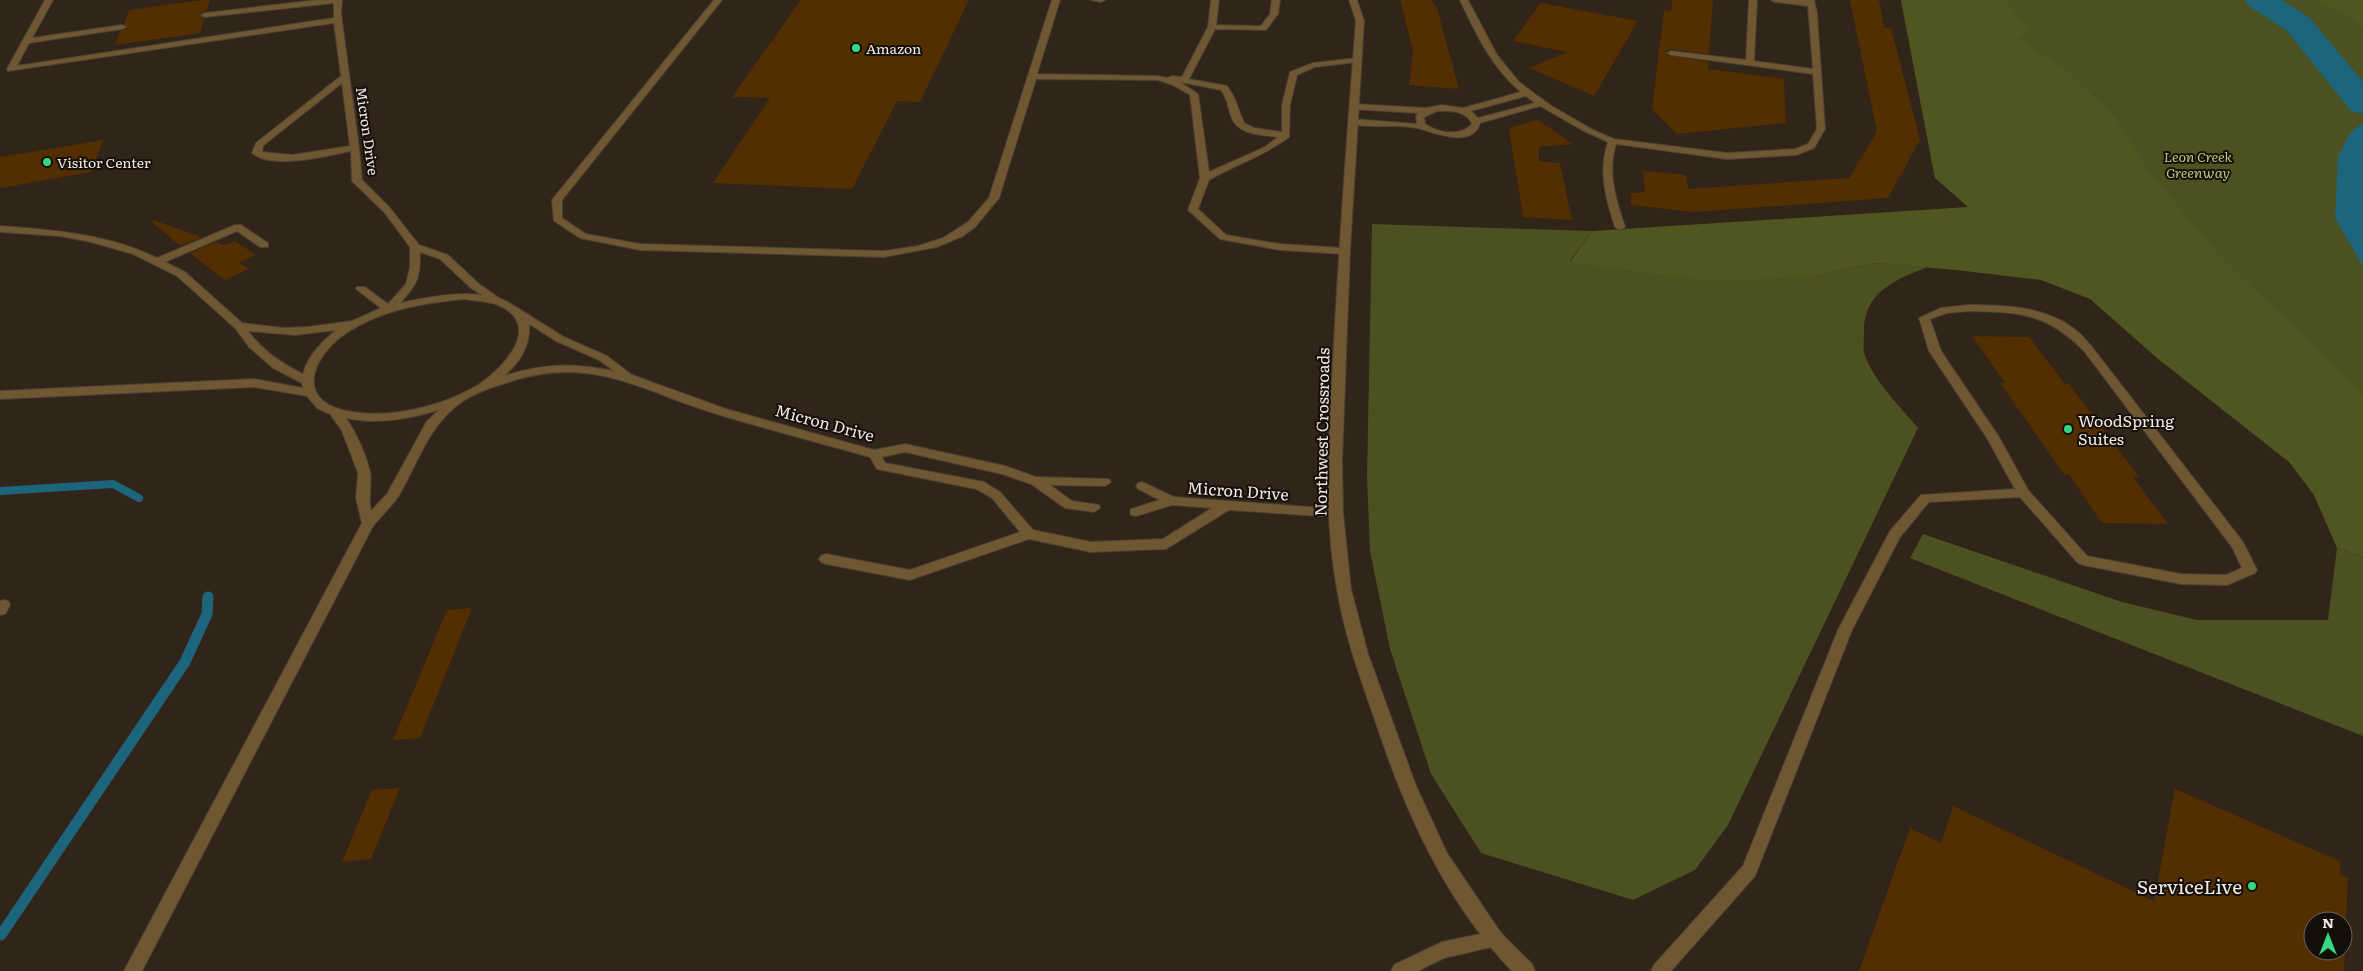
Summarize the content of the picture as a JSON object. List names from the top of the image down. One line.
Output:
{"streets":{"street":["Northwest Crossroads"],"lane":["Micron Drive"]},"crossings":[["Micron Drive","Northwest Crossroads"]],"parks":["Leon Creek Greenway"],"places":["Amazon","Visitor Center","WoodSpring Suites","ServiceLive"],"north":"top"}
